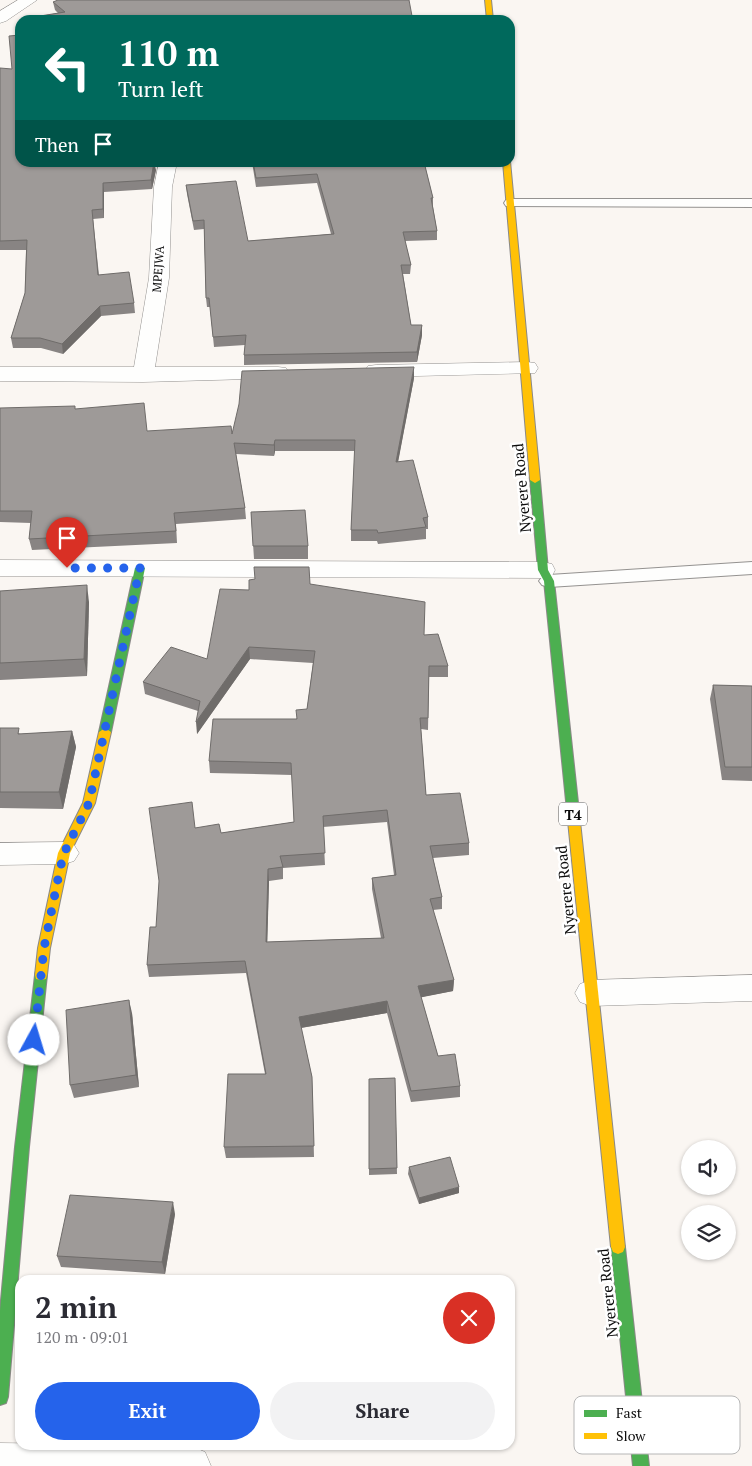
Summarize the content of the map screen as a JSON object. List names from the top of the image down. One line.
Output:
{"streets":{"main road":["Nyerere Road","T4"],"street":["MPEJWA"]},"legend":["Fast","Slow"],"page":{"turn":["110 m","Turn left"],"then":"Then","heading":["2 min","120 m · 09:01"],"buttons":["Exit","Share"]}}
